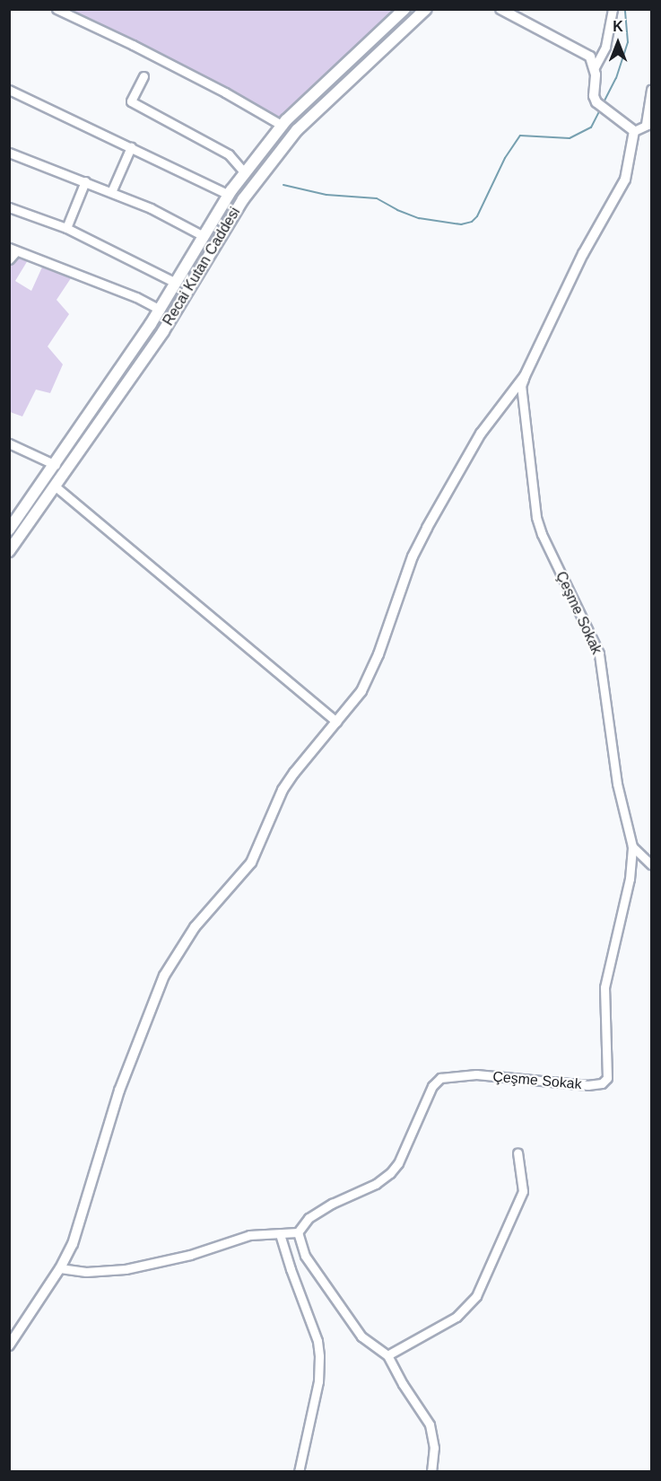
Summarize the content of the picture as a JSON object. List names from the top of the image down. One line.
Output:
{"streets":{"main road":["Recai Kutan Caddesi"],"street":["Çeşme Sokak"]},"north":"top"}
